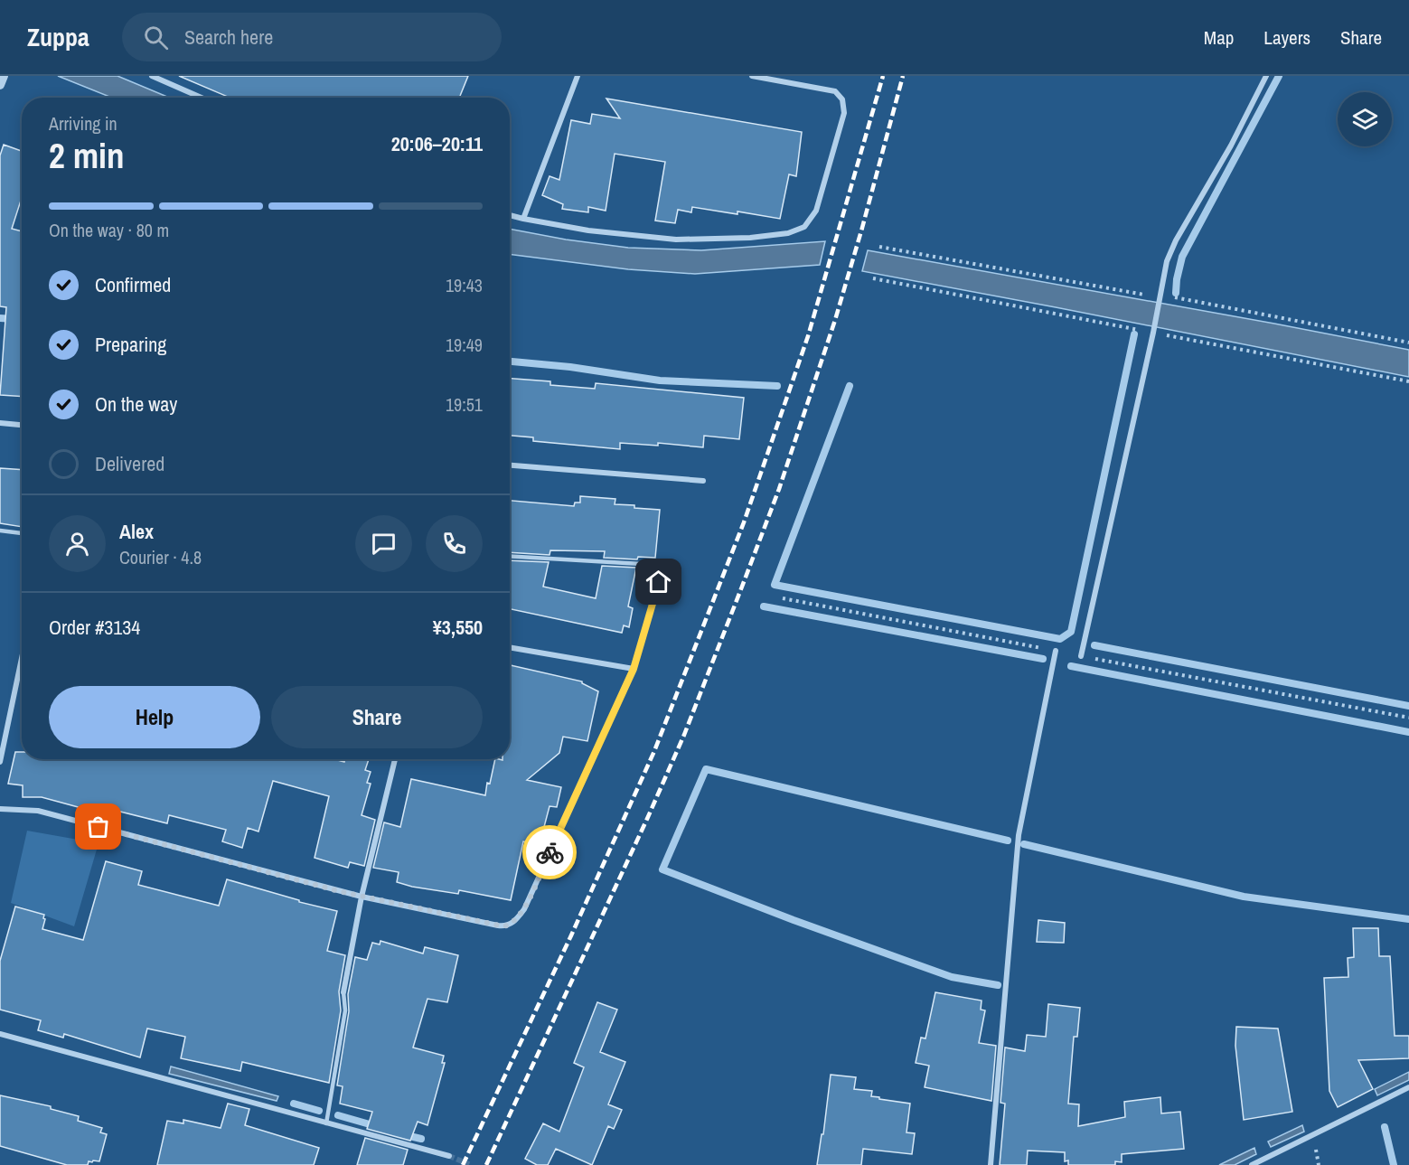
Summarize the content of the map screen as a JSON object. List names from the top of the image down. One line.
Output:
{"page":{"header":"Zuppa","search":"Search here","nav":["Map","Layers","Share"],"heading":["2 min","Arriving in","20:06–20:11"],"panel":["Alex","Courier · 4.8","Order #3134","¥3,550"],"bar":"On the way · 80 m","list":[["Confirmed","19:43"],["Preparing","19:49"],["On the way","19:51"],"Delivered"],"buttons":["Help","Share"]}}
